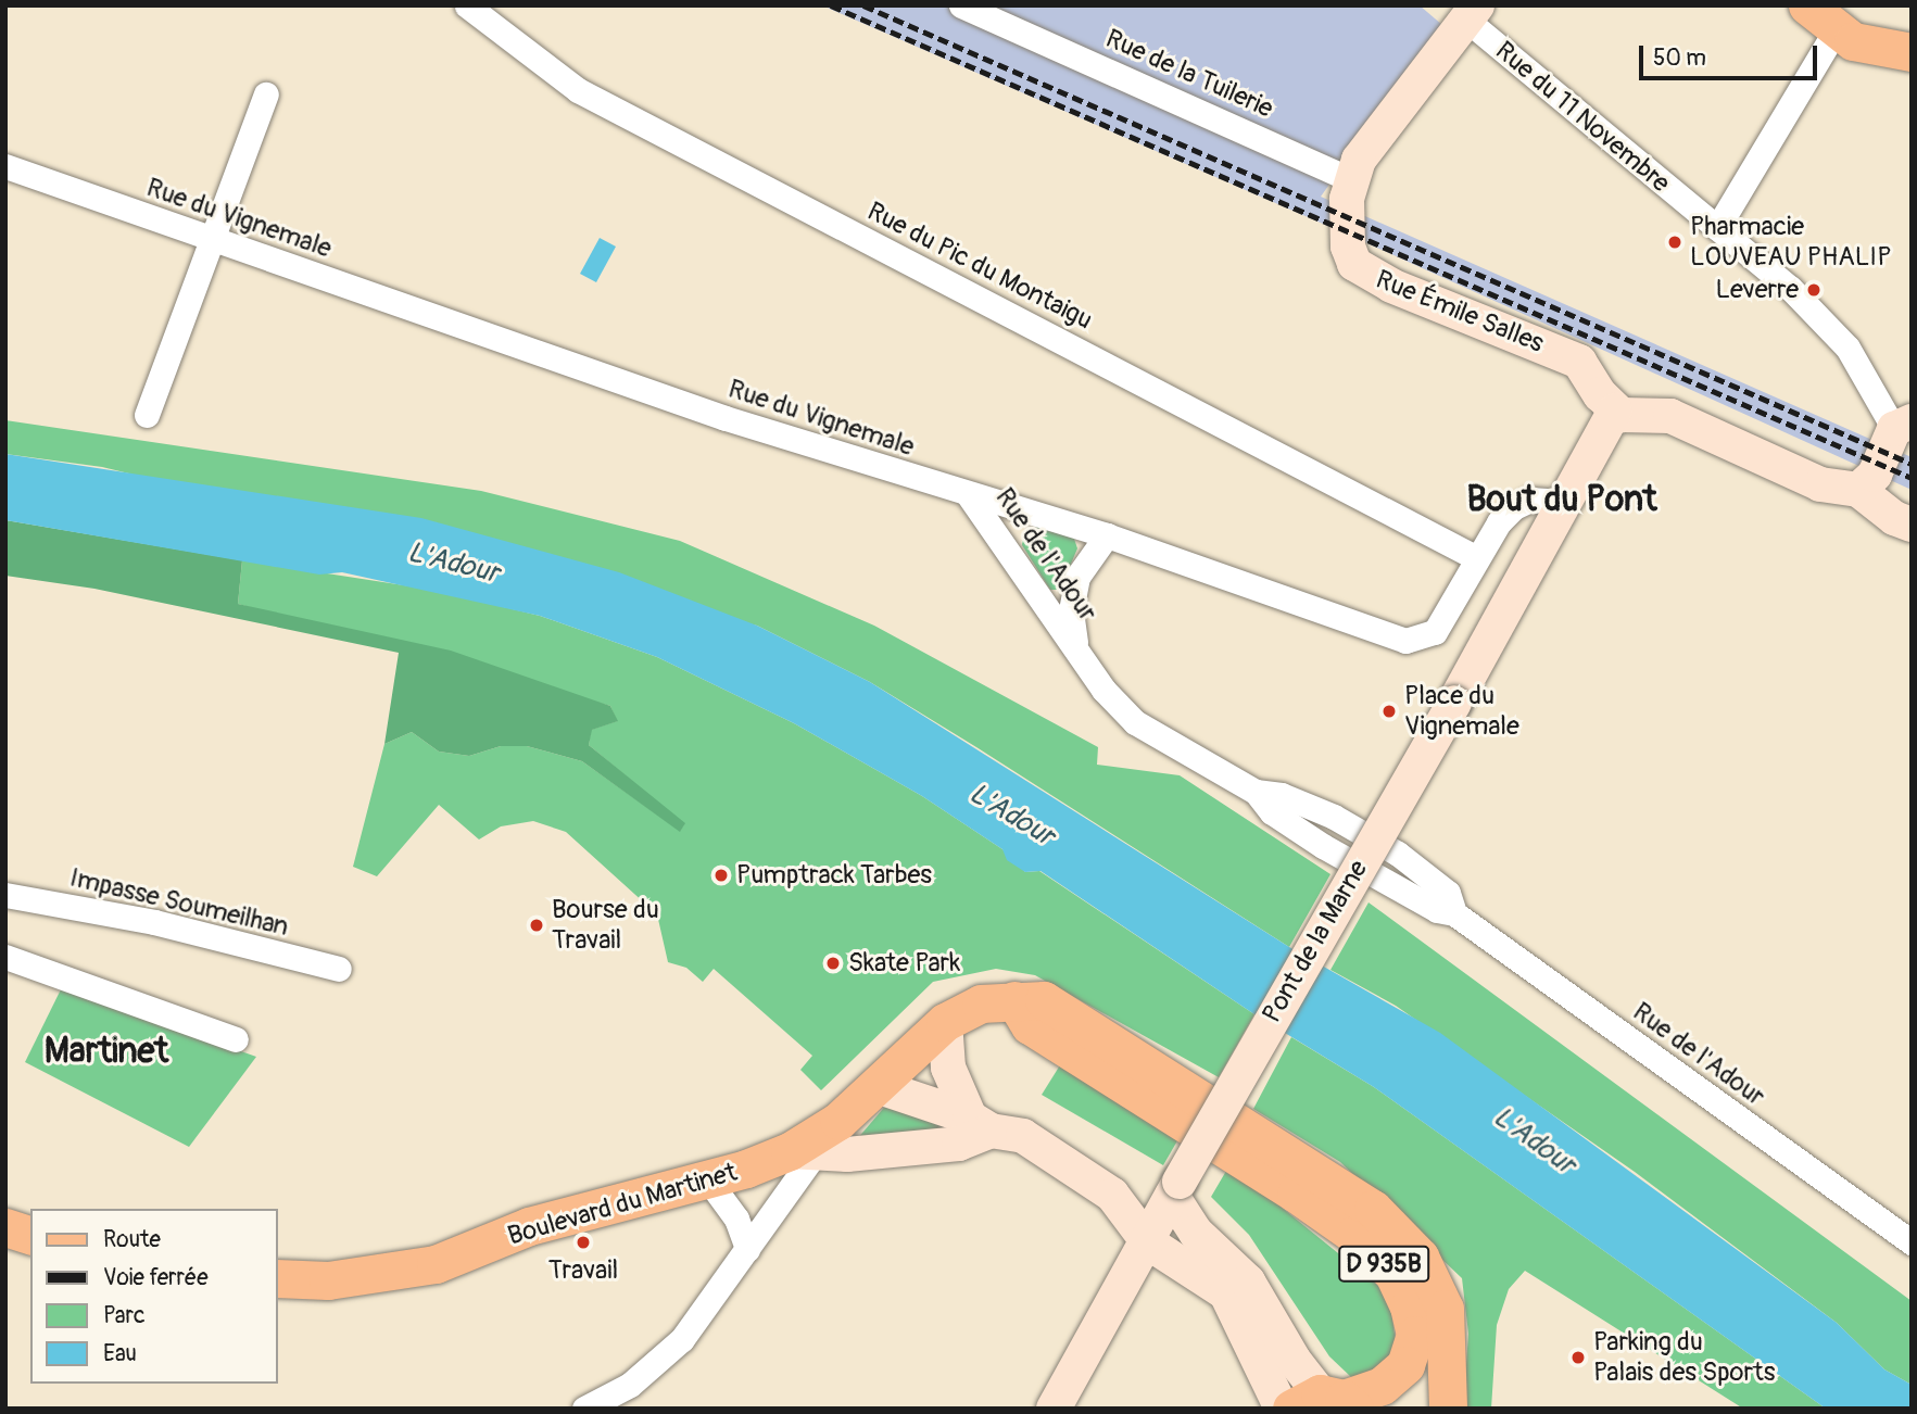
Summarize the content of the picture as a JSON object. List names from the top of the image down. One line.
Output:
{"streets":{"main road":["Boulevard du Martinet","D 935B"],"street":["Rue de la Tuilerie","Rue du 11 Novembre","Rue du Vignemale","Rue du Pic du Montaigu","Rue Émile Salles","Rue de l'Adour","Impasse Soumeilhan","Pont de la Marne"]},"crossings":[["Rue de la Tuilerie","Rue Émile Salles"],["Rue du 11 Novembre","Rue Émile Salles"],["Rue du Vignemale","Rue du Pic du Montaigu"],["Rue du Vignemale","Rue de l'Adour"],["Rue du Vignemale","Pont de la Marne"],["Rue Émile Salles","Pont de la Marne"],["Boulevard du Martinet","D 935B"]],"districts":["Bout du Pont","Martinet"],"water":["L'Adour"],"places":["Pharmacie LOUVEAU PHALIP","Leverre","Place du Vignemale","Pumptrack Tarbes","Bourse du Travail","Skate Park","Travail","Parking du Palais des Sports"],"legend":["Route","Voie ferrée","Parc","Eau"],"scale_bar":"50 m"}
